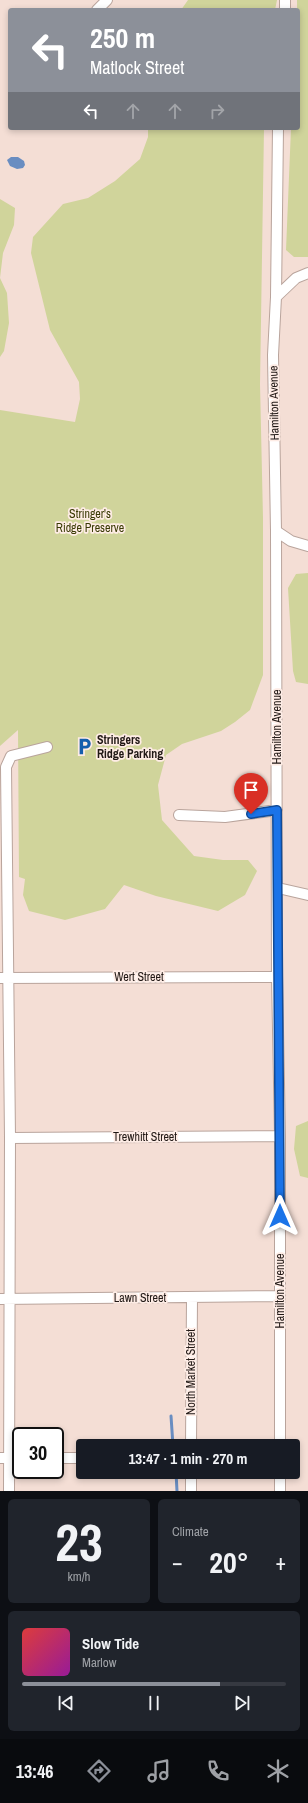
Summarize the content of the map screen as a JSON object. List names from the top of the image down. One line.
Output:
{"streets":{"street":["Hamilton Avenue","Wert Street","Trewhitt Street","Lawn Street","North Market Street"]},"crossings":[["Hamilton Avenue","Wert Street"],["Hamilton Avenue","Trewhitt Street"],["Hamilton Avenue","Lawn Street"],["Lawn Street","North Market Street"]],"parks":["Stringer's Ridge Preserve"],"places":{"parking":["Stringers Ridge Parking"]},"page":{"turn":["250 m","Matlock Street"],"limit":"30","trip":"13:47 · 1 min · 270 m","tile":[["23","km/h"],"Climate"],"heat":["−","20°","+"],"song":["Slow Tide","Marlow"],"tabs":"13:46"}}
